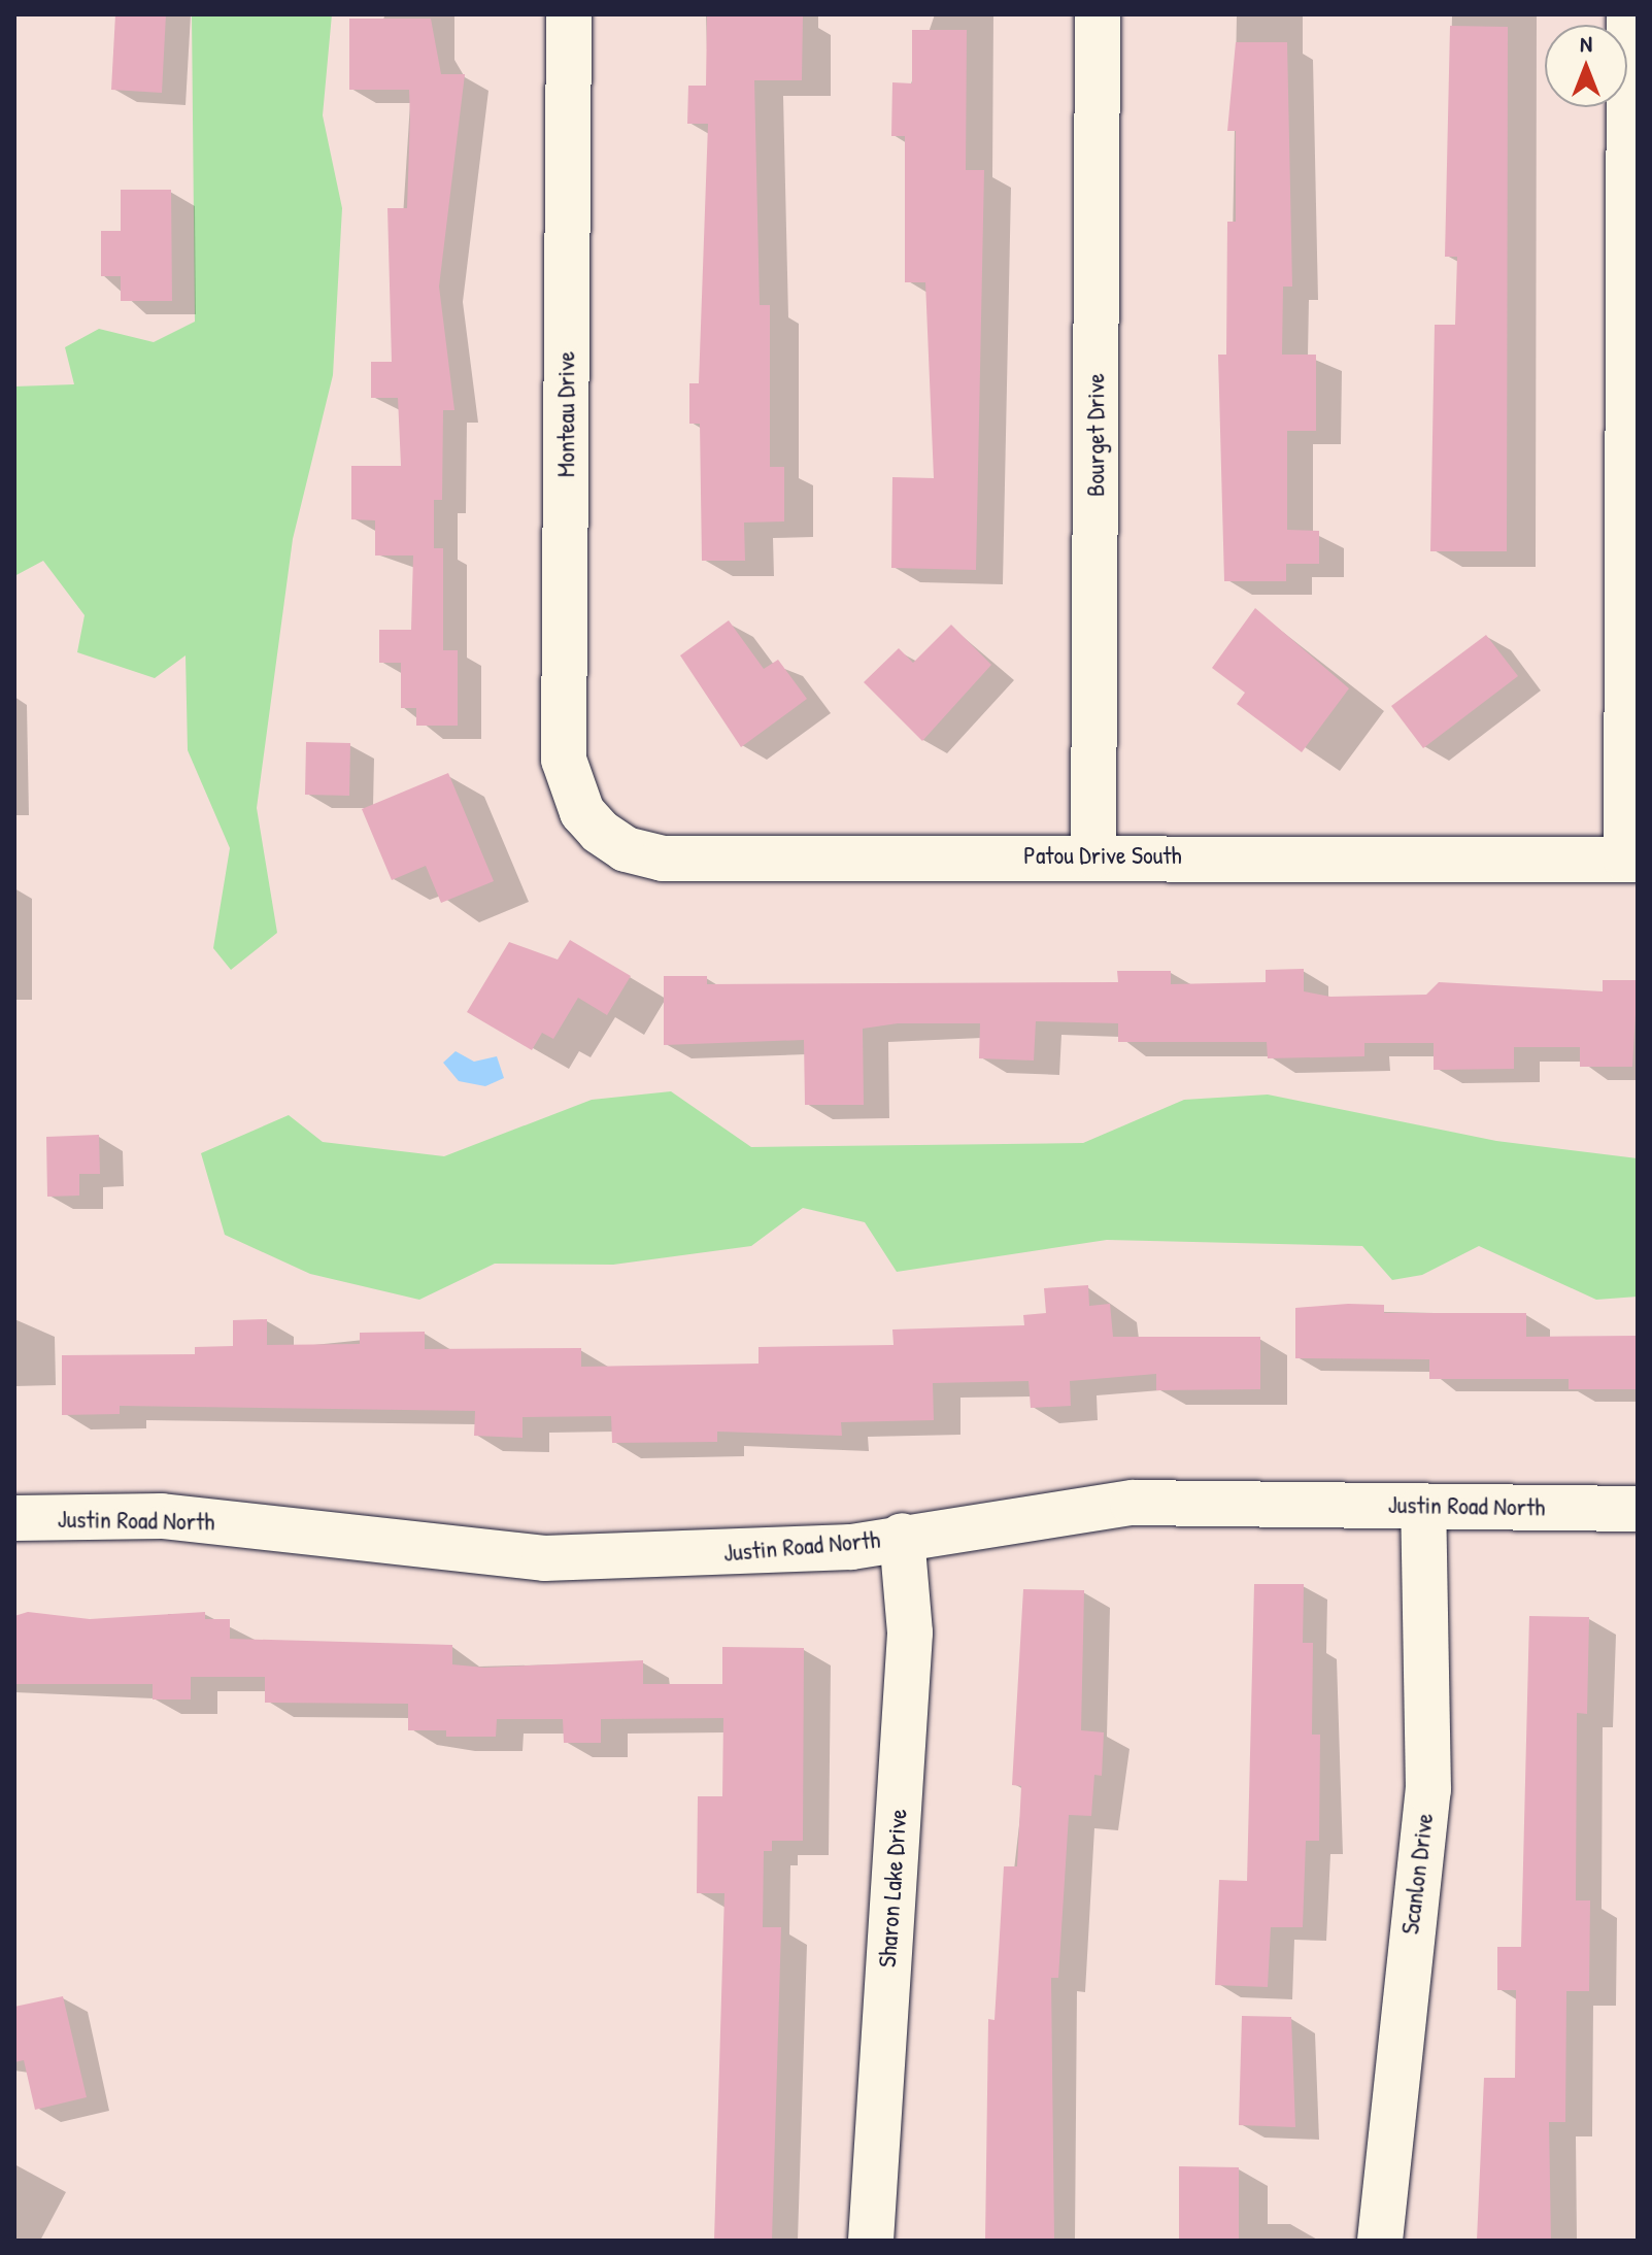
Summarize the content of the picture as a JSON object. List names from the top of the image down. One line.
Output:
{"streets":{"street":["Monteau Drive","Bourget Drive","Patou Drive South","Justin Road North","Scanlon Drive","Sharon Lake Drive"]},"crossings":[["Monteau Drive","Patou Drive South"],["Bourget Drive","Patou Drive South"],["Justin Road North","Scanlon Drive"],["Justin Road North","Sharon Lake Drive"]],"north":"top"}
